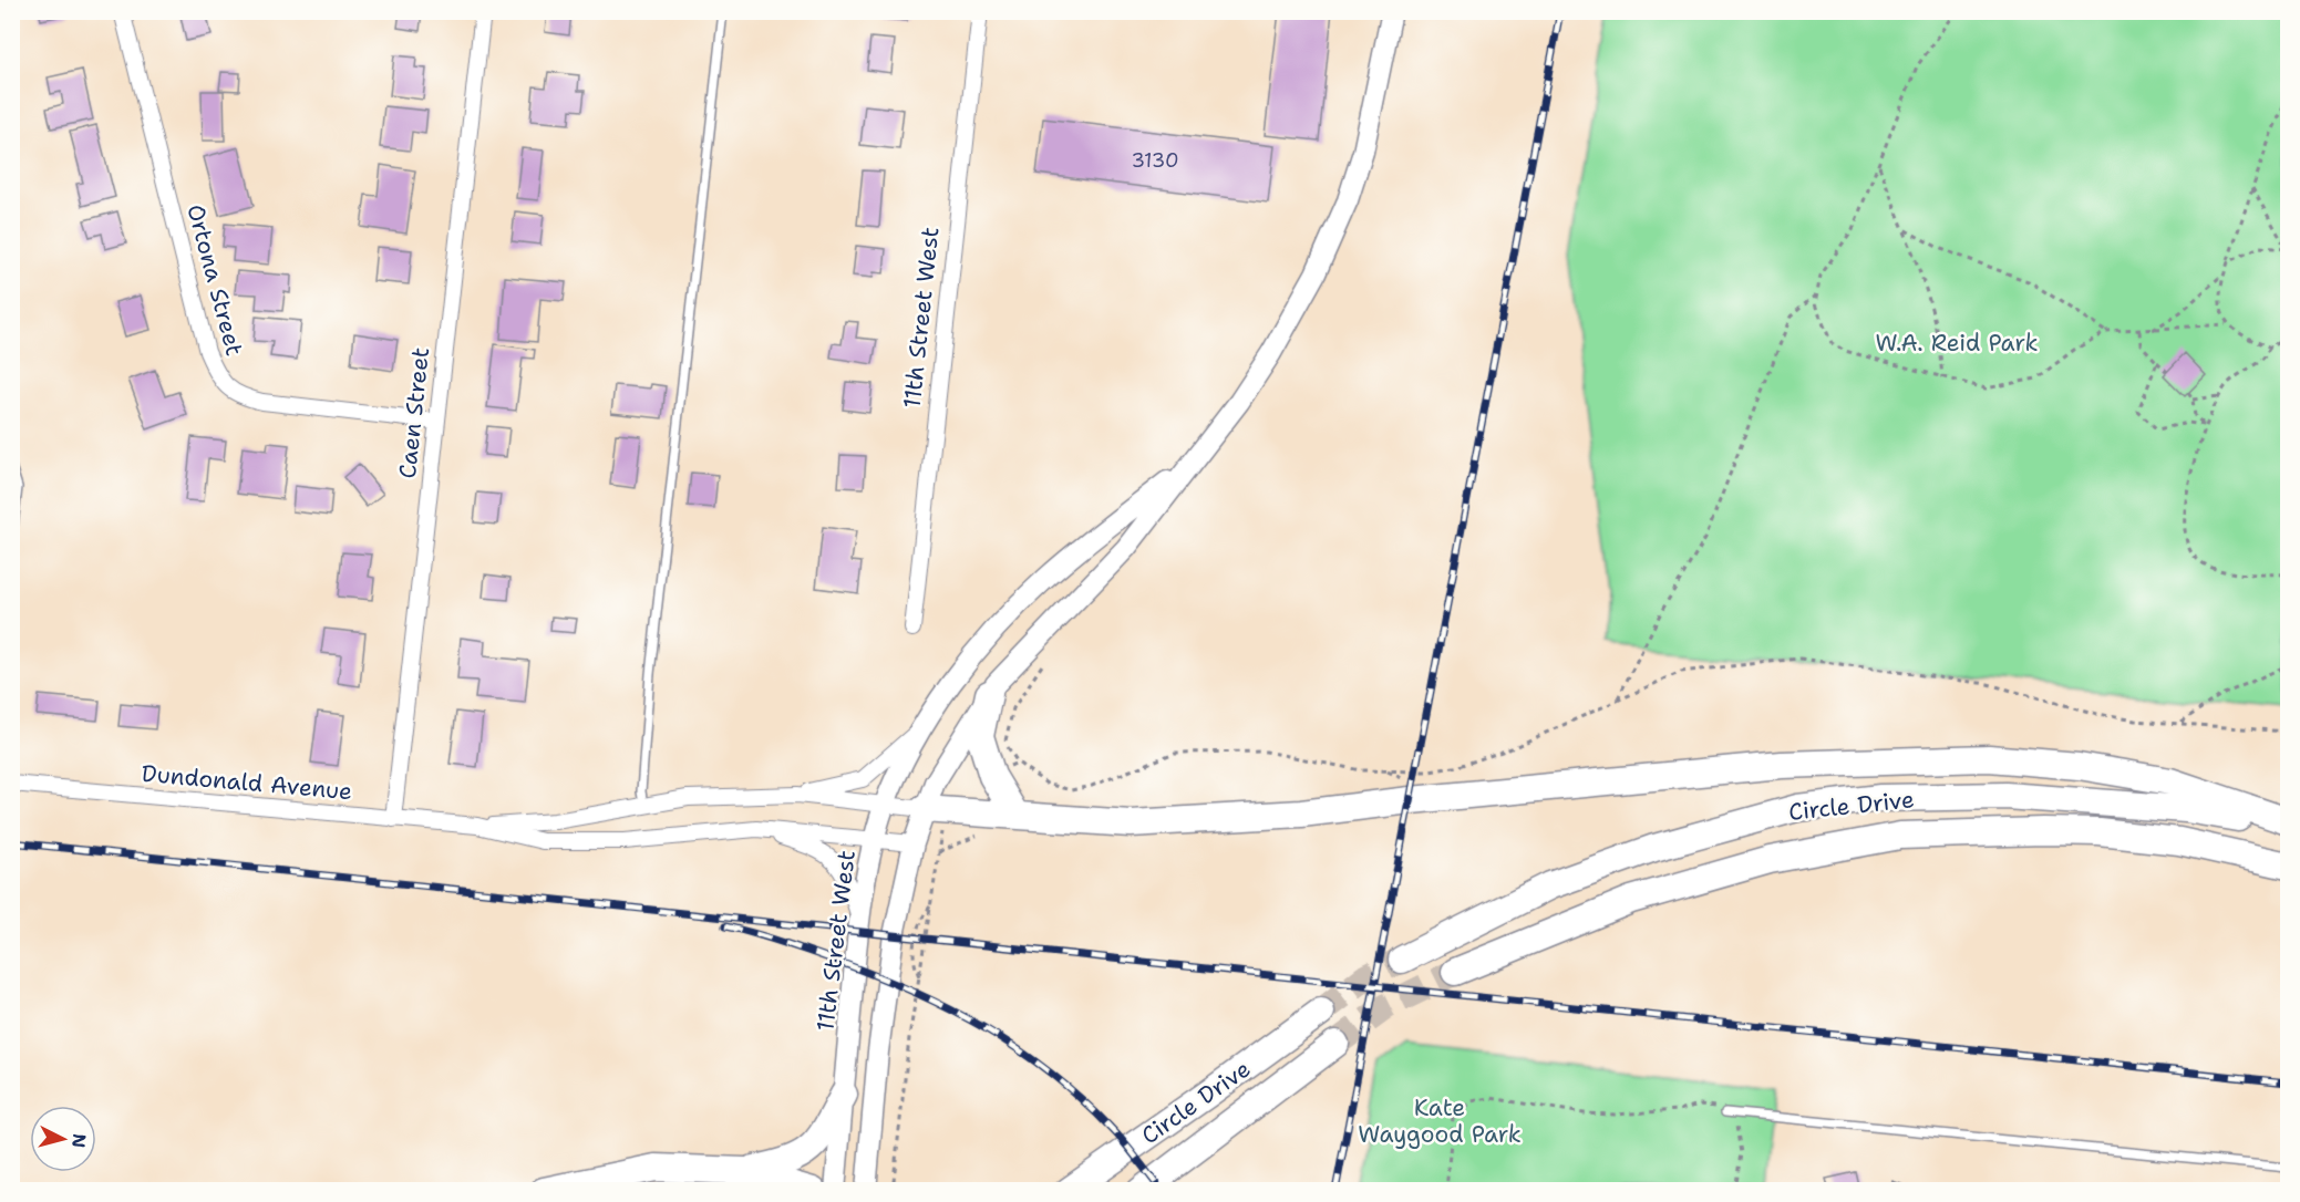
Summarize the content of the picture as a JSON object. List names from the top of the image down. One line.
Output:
{"streets":{"highway":["Circle Drive"],"main road":["11th Street West"],"street":["Ortona Street","Caen Street","Dundonald Avenue"]},"crossings":[["Ortona Street","Caen Street"],["11th Street West","Dundonald Avenue"],["Caen Street","Dundonald Avenue"]],"parks":["W.A. Reid Park","Kate Waygood Park"],"house_numbers":["3130"],"north":"right"}
